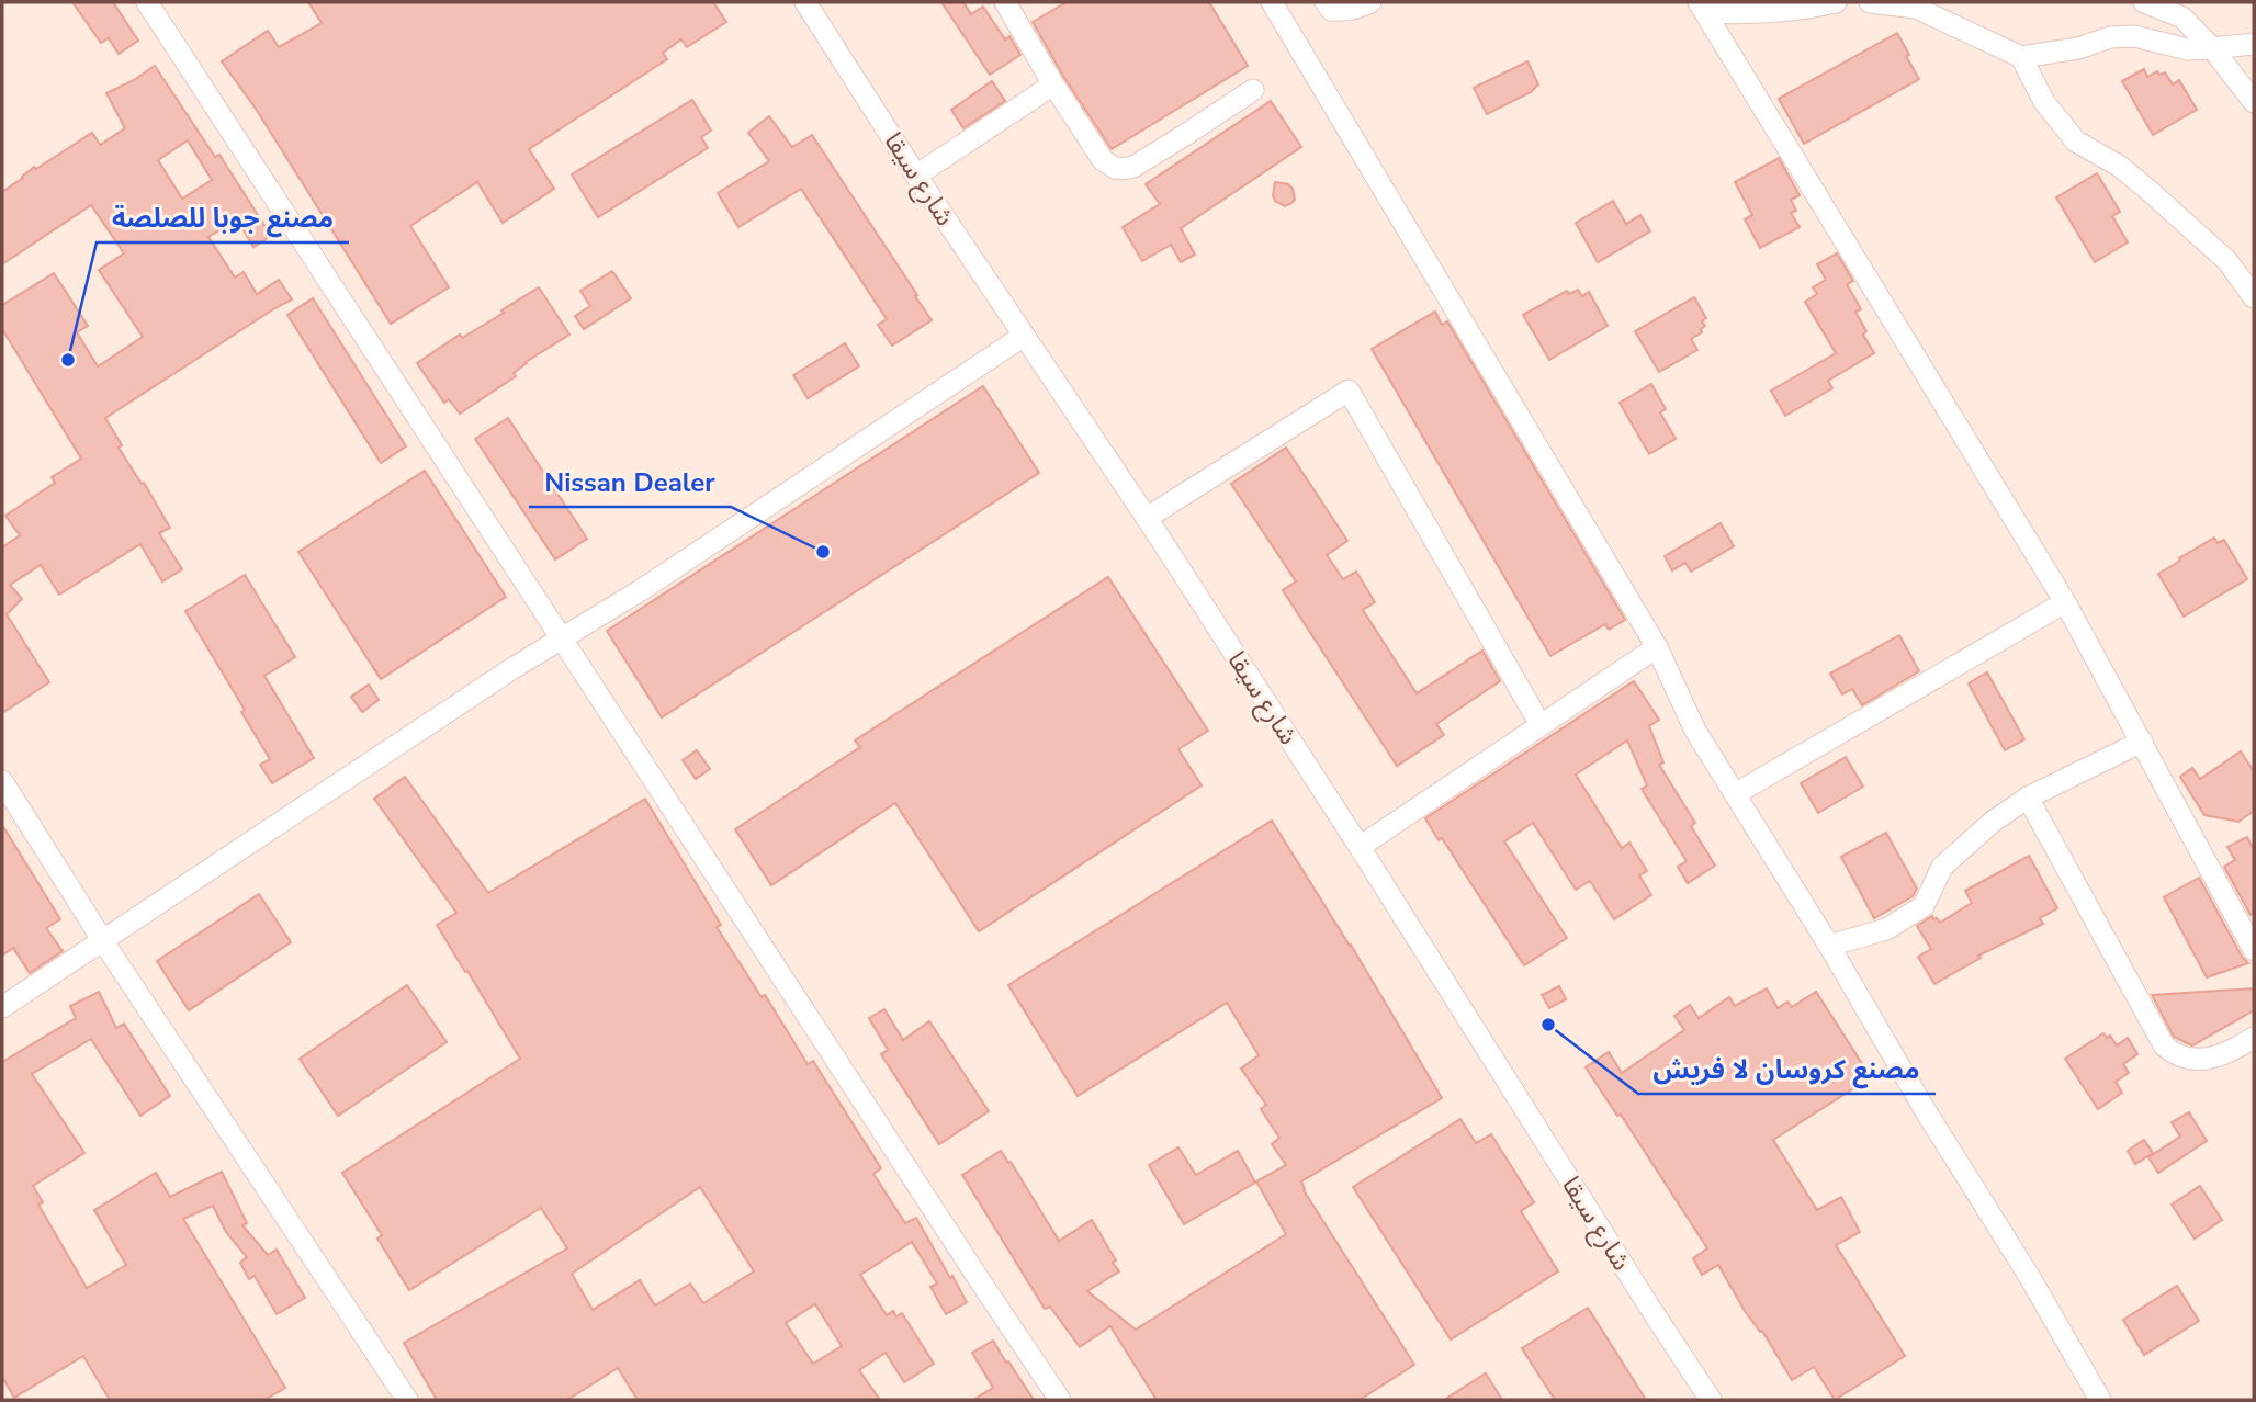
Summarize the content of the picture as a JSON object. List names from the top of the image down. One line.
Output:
{"streets":{"street":["شارع سيقا"]},"places":["مصنع جوبا للصلصة","Nissan Dealer","مصنع كروسان لا فريش"]}
